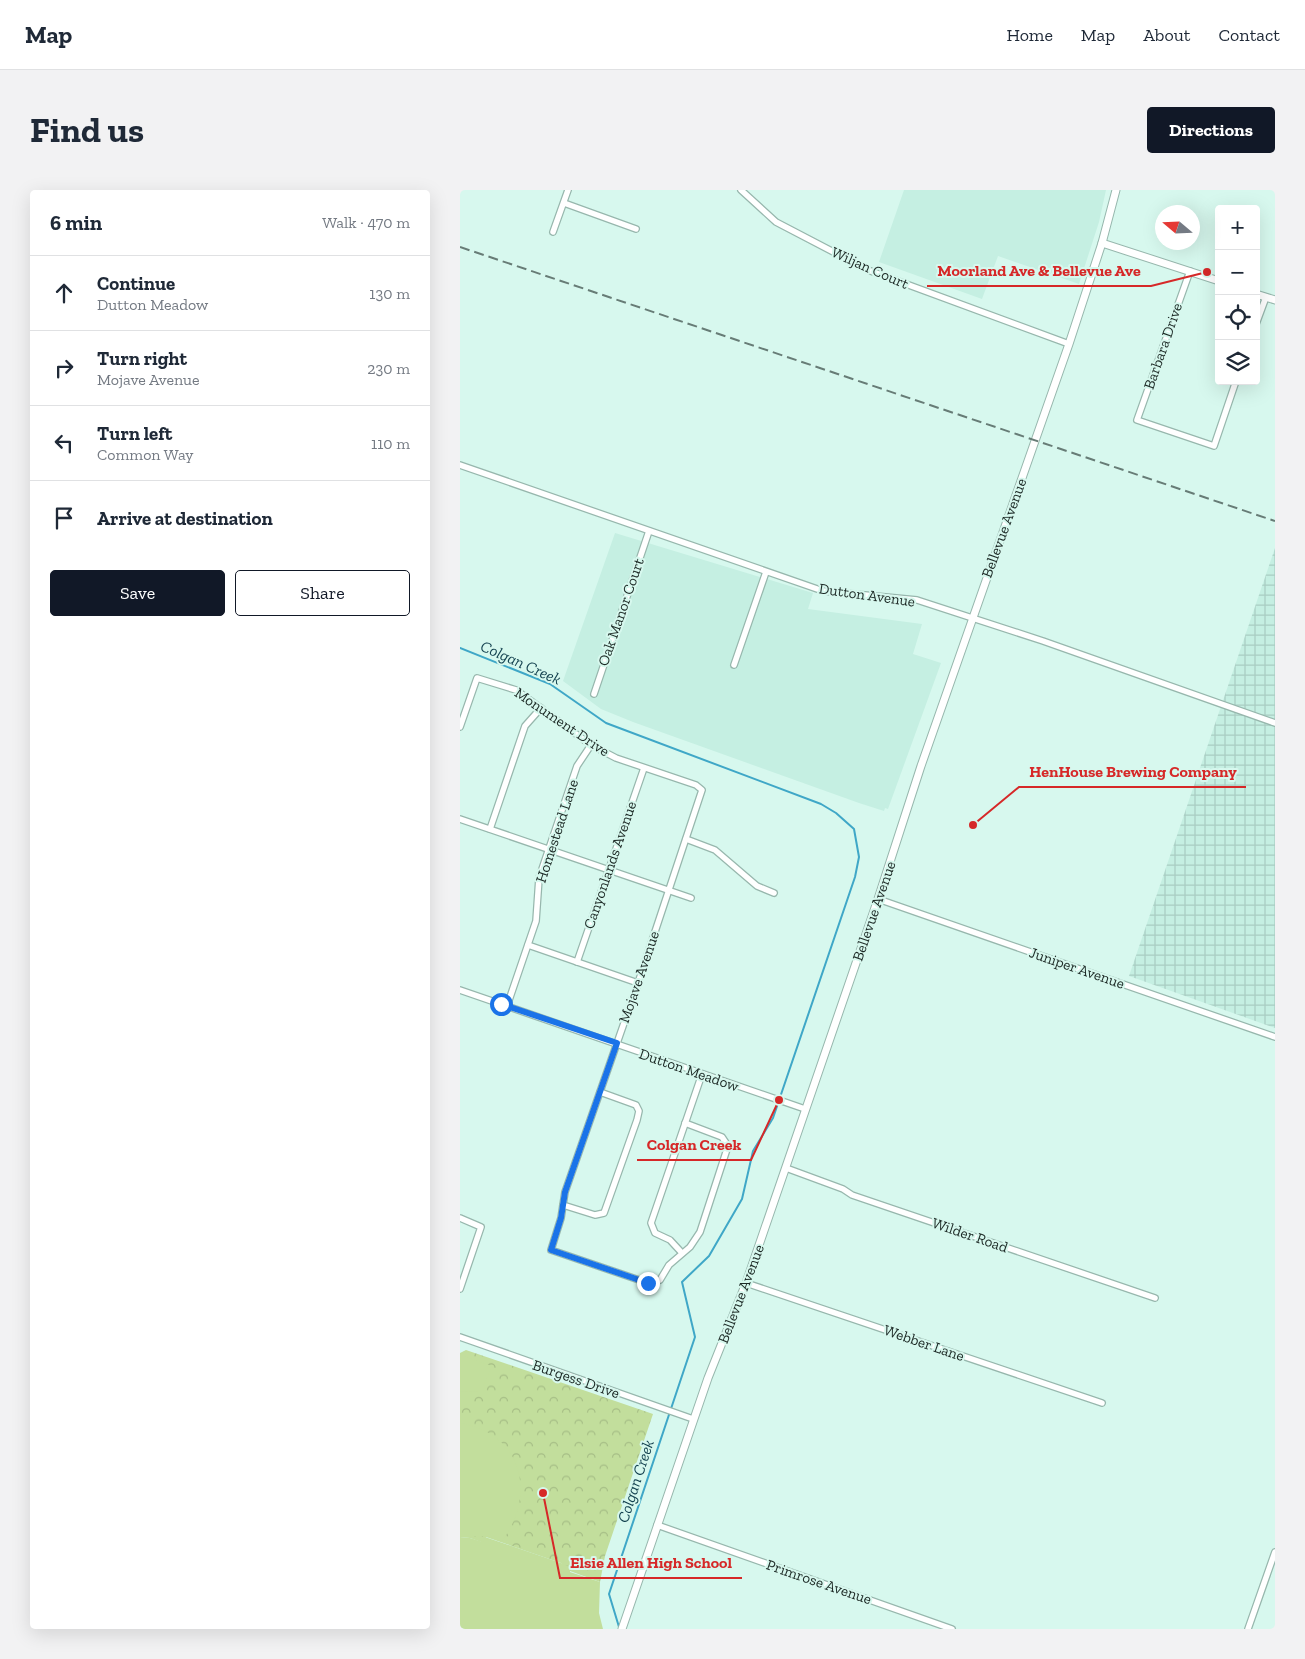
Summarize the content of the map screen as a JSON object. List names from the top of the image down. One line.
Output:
{"streets":{"street":["Wiljan Court","Barbara Drive","Bellevue Avenue","Dutton Avenue","Oak Manor Court","Monument Drive","Homestead Lane","Canyonlands Avenue","Juniper Avenue","Mojave Avenue","Dutton Meadow","Wilder Road","Webber Lane","Burgess Drive","Primrose Avenue"]},"crossings":[["Wiljan Court","Bellevue Avenue"],["Bellevue Avenue","Dutton Avenue"],["Bellevue Avenue","Juniper Avenue"],["Bellevue Avenue","Dutton Meadow"],["Bellevue Avenue","Wilder Road"],["Bellevue Avenue","Webber Lane"],["Bellevue Avenue","Burgess Drive"],["Bellevue Avenue","Primrose Avenue"],["Dutton Avenue","Oak Manor Court"],["Monument Drive","Homestead Lane"],["Monument Drive","Canyonlands Avenue"],["Monument Drive","Mojave Avenue"],["Homestead Lane","Dutton Meadow"],["Mojave Avenue","Dutton Meadow"]],"water":["Colgan Creek"],"places":["Moorland Ave & Bellevue Ave","HenHouse Brewing Company","Colgan Creek","Elsie Allen High School"],"north":"left","page":{"header":"Map","nav":["Home","Map","About","Contact"],"buttons":["Directions",["Save","Share"]],"title":"Find us","heading":["6 min","Walk · 470 m"],"map_buttons":["+","−"],"list":[["Continue","Dutton Meadow","130 m"],["Turn right","Mojave Avenue","230 m"],["Turn left","Common Way","110 m"],"Arrive at destination"]}}
